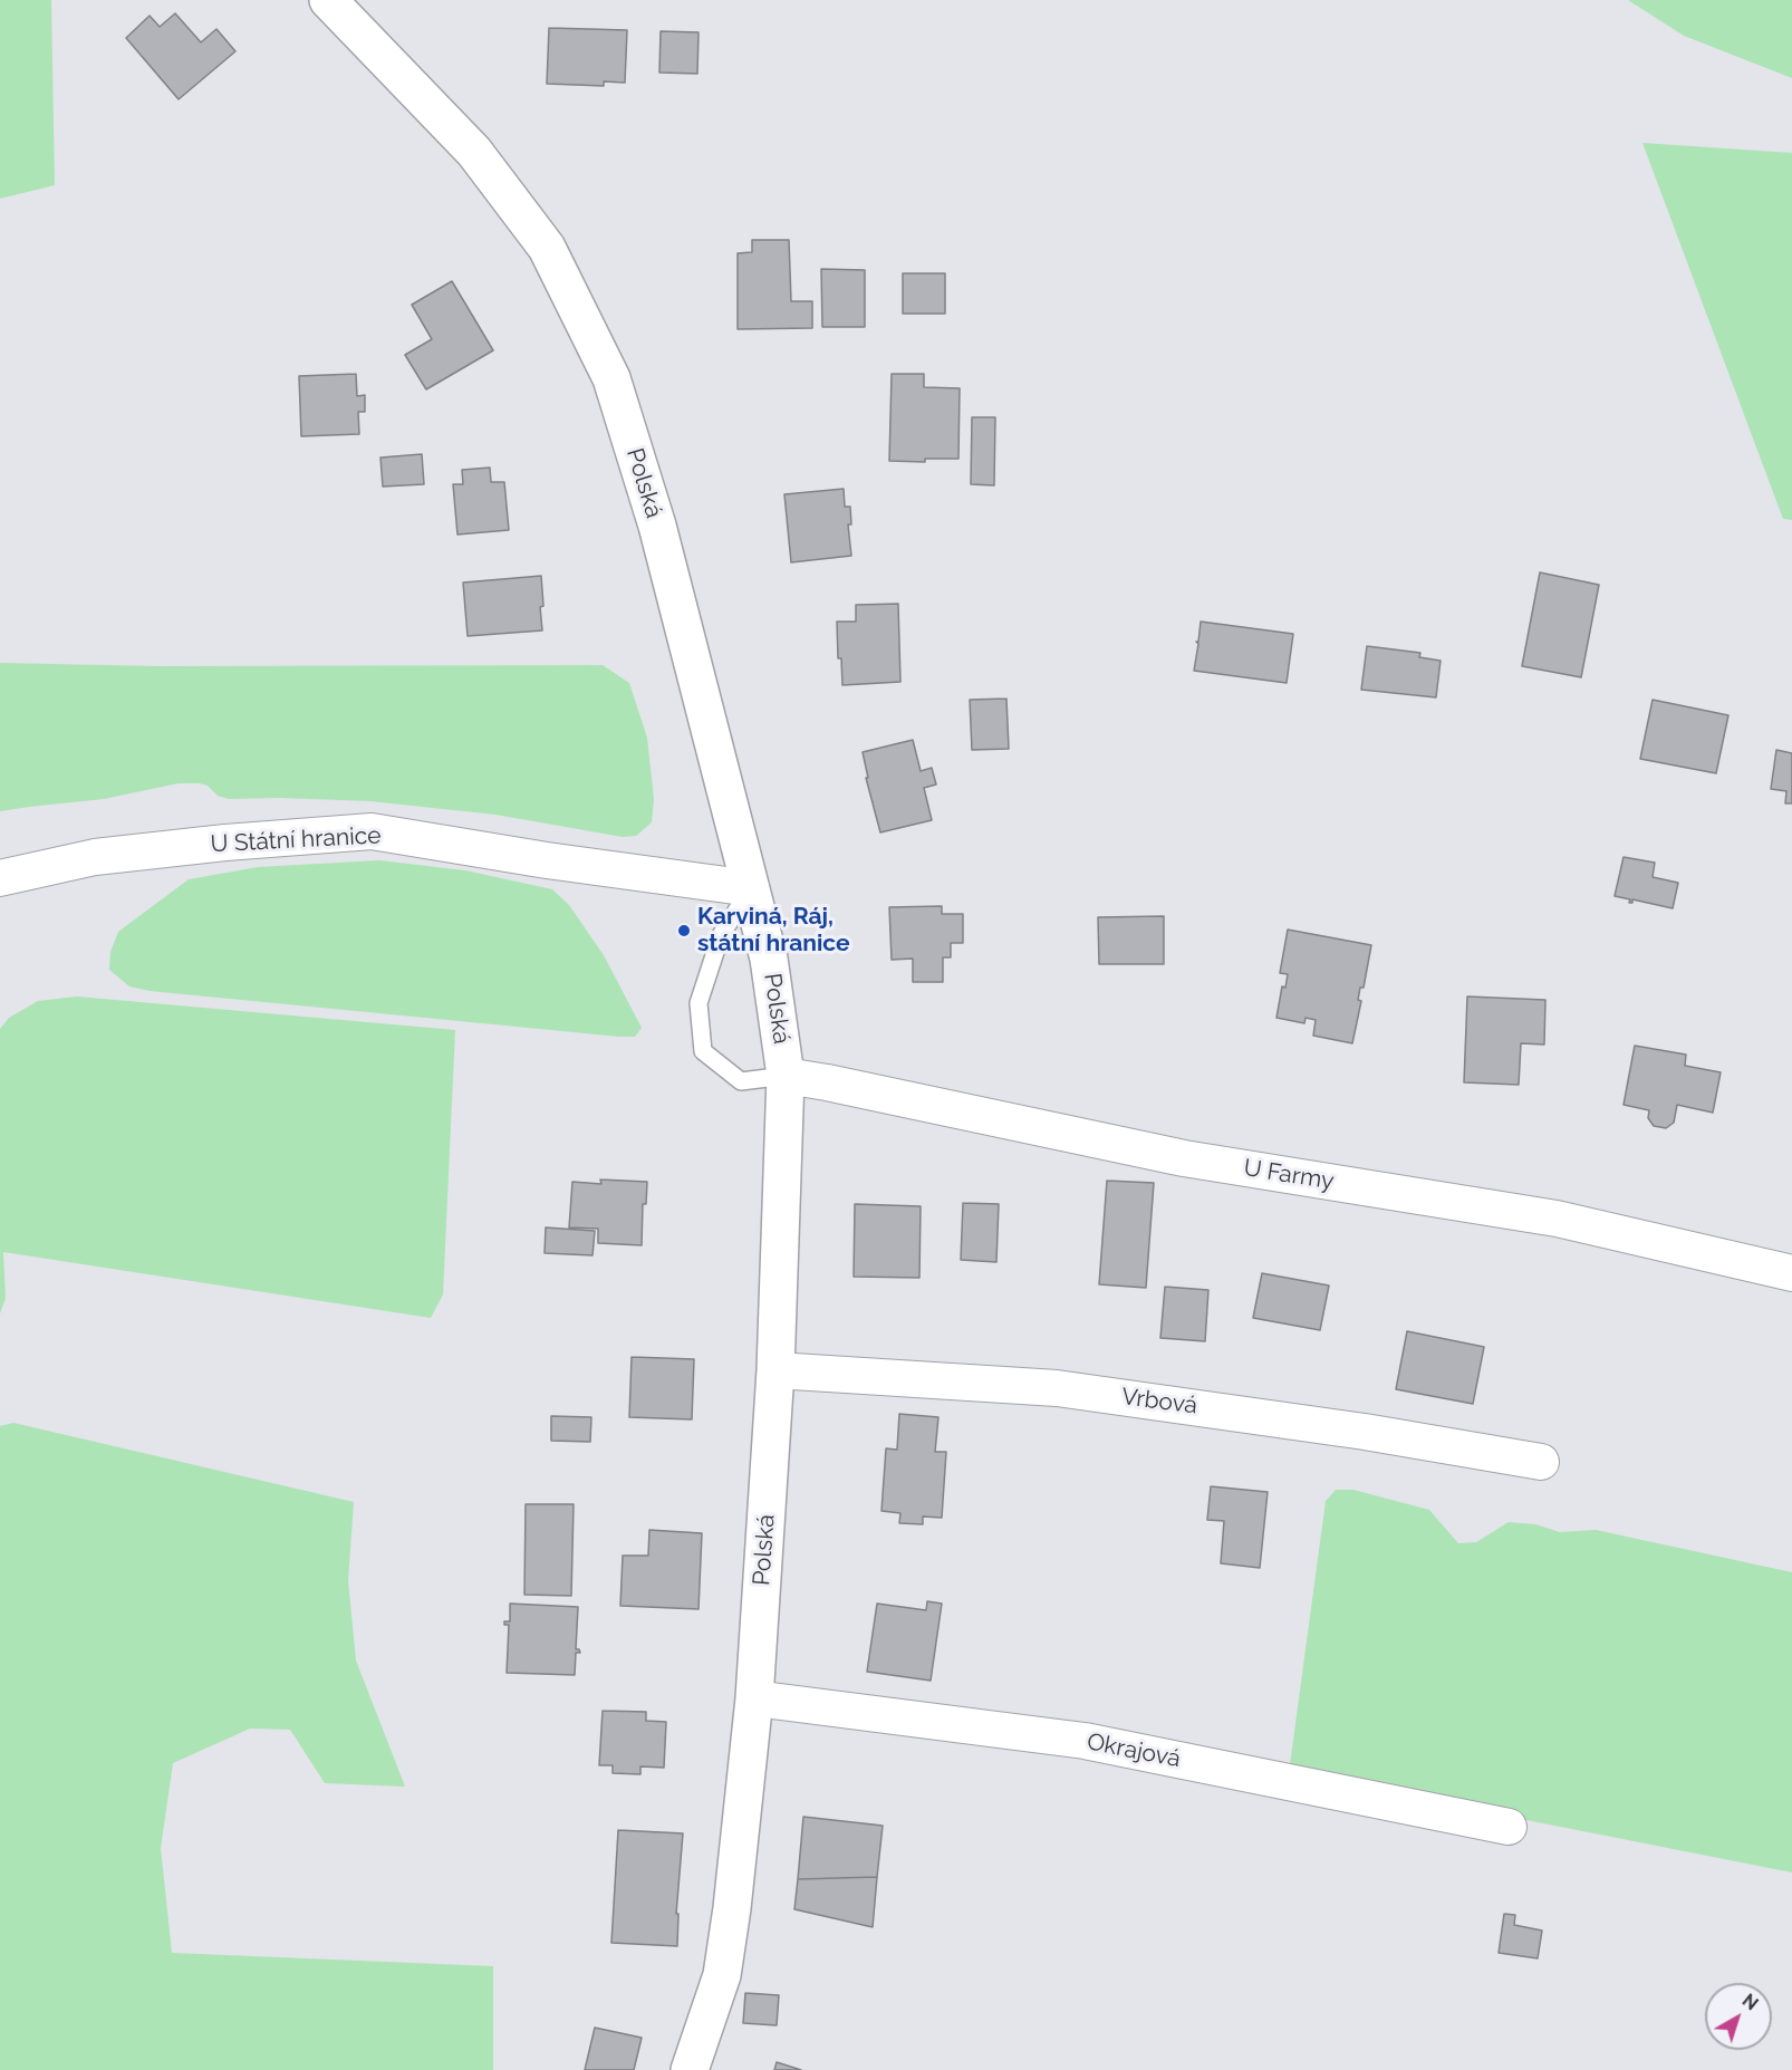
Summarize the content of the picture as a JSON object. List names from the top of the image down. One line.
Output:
{"streets":{"street":["Polská","U Státní hranice","U Farmy","Vrbová","Okrajová"]},"crossings":[["Polská","U Státní hranice"],["Polská","U Farmy"],["Polská","Vrbová"],["Polská","Okrajová"]],"places":["Karviná, Ráj, státní hranice"],"north":"top right"}
